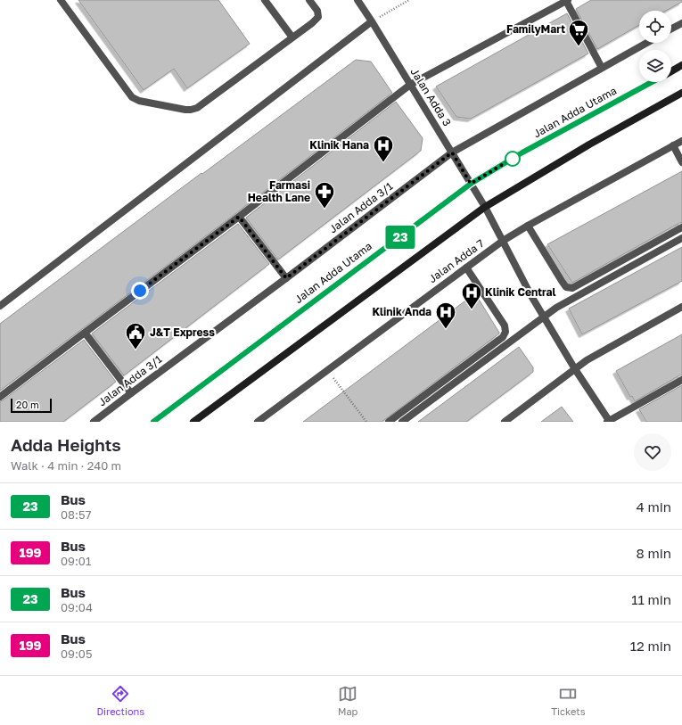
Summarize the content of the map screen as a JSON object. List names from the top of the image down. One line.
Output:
{"streets":{"main road":["Jalan Adda Utama"],"street":["Jalan Adda 3","Jalan Adda 3/1","Jalan Adda 7"]},"crossings":[["Jalan Adda 3","Jalan Adda Utama"],["Jalan Adda 3","Jalan Adda 3/1"],["Jalan Adda 3","Jalan Adda 7"]],"places":{"supermarket":["FamilyMart"],"hospital":["Klinik Hana","Klinik Central","Klinik Anda"],"pharmacy":["Farmasi Health Lane"],"public building":["J&T Express"]},"lines":["bus line 23"],"scale_bar":"20 m","page":{"on_map":"23","scale":"20 m","heading":["Adda Heights","Walk · 4 min · 240 m"],"list":[{"mark":"23","name":"Bus","note":"08:57","value":"4 min"},{"mark":"199","name":"Bus","note":"09:01","value":"8 min"},{"mark":"23","name":"Bus","note":"09:04","value":"11 min"},{"mark":"199","name":"Bus","note":"09:05","value":"12 min"}],"tabs":["Directions","Map","Tickets"]}}
